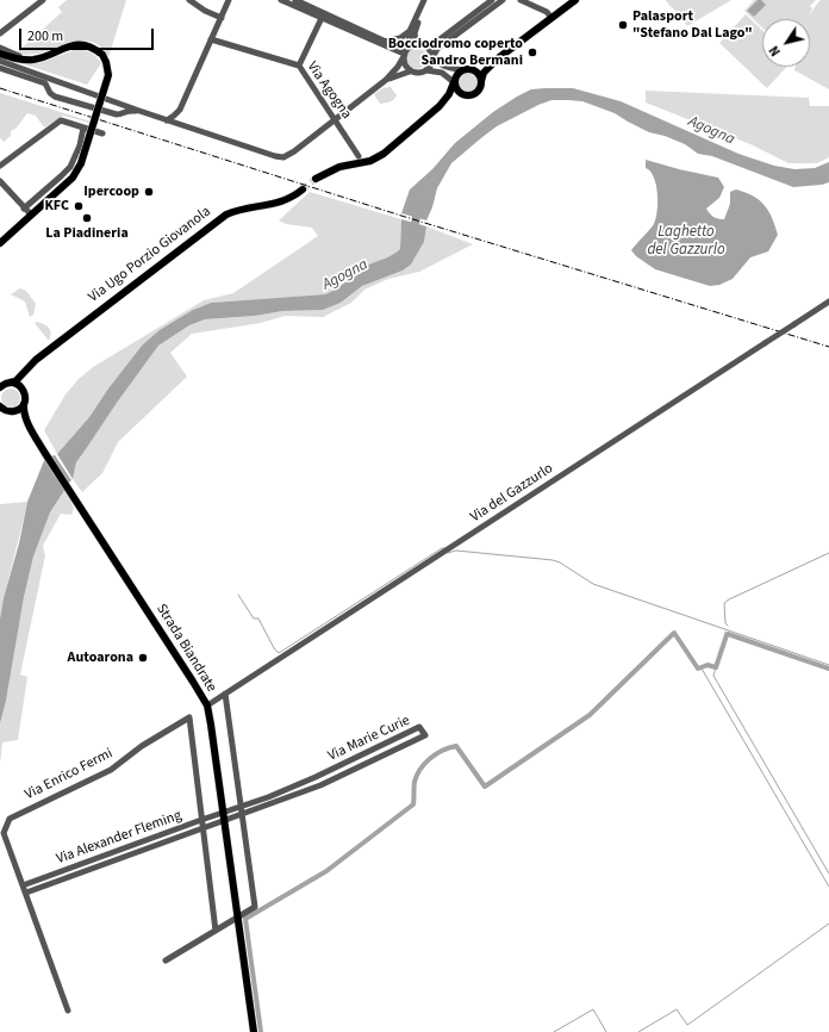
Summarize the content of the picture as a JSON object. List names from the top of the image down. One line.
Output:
{"streets":{"main road":["Via Ugo Porzio Giovanola","Strada Biandrate"],"street":["Via Agogna","Via del Gazzurlo","Via Marie Curie","Via Enrico Fermi","Via Alexander Fleming"]},"crossings":[["Via del Gazzurlo","Strada Biandrate"],["Strada Biandrate","Via Marie Curie"],["Strada Biandrate","Via Alexander Fleming"],["Via Marie Curie","Via Alexander Fleming"],["Via Enrico Fermi","Via Alexander Fleming"]],"water":["Agogna","Laghetto del Gazzurlo"],"places":["Palasport \"Stefano Dal Lago\"","Bocciodromo coperto Sandro Bermani","Ipercoop","KFC","La Piadineria","Autoarona"],"scale_bar":"200 m","north":"bottom left"}
